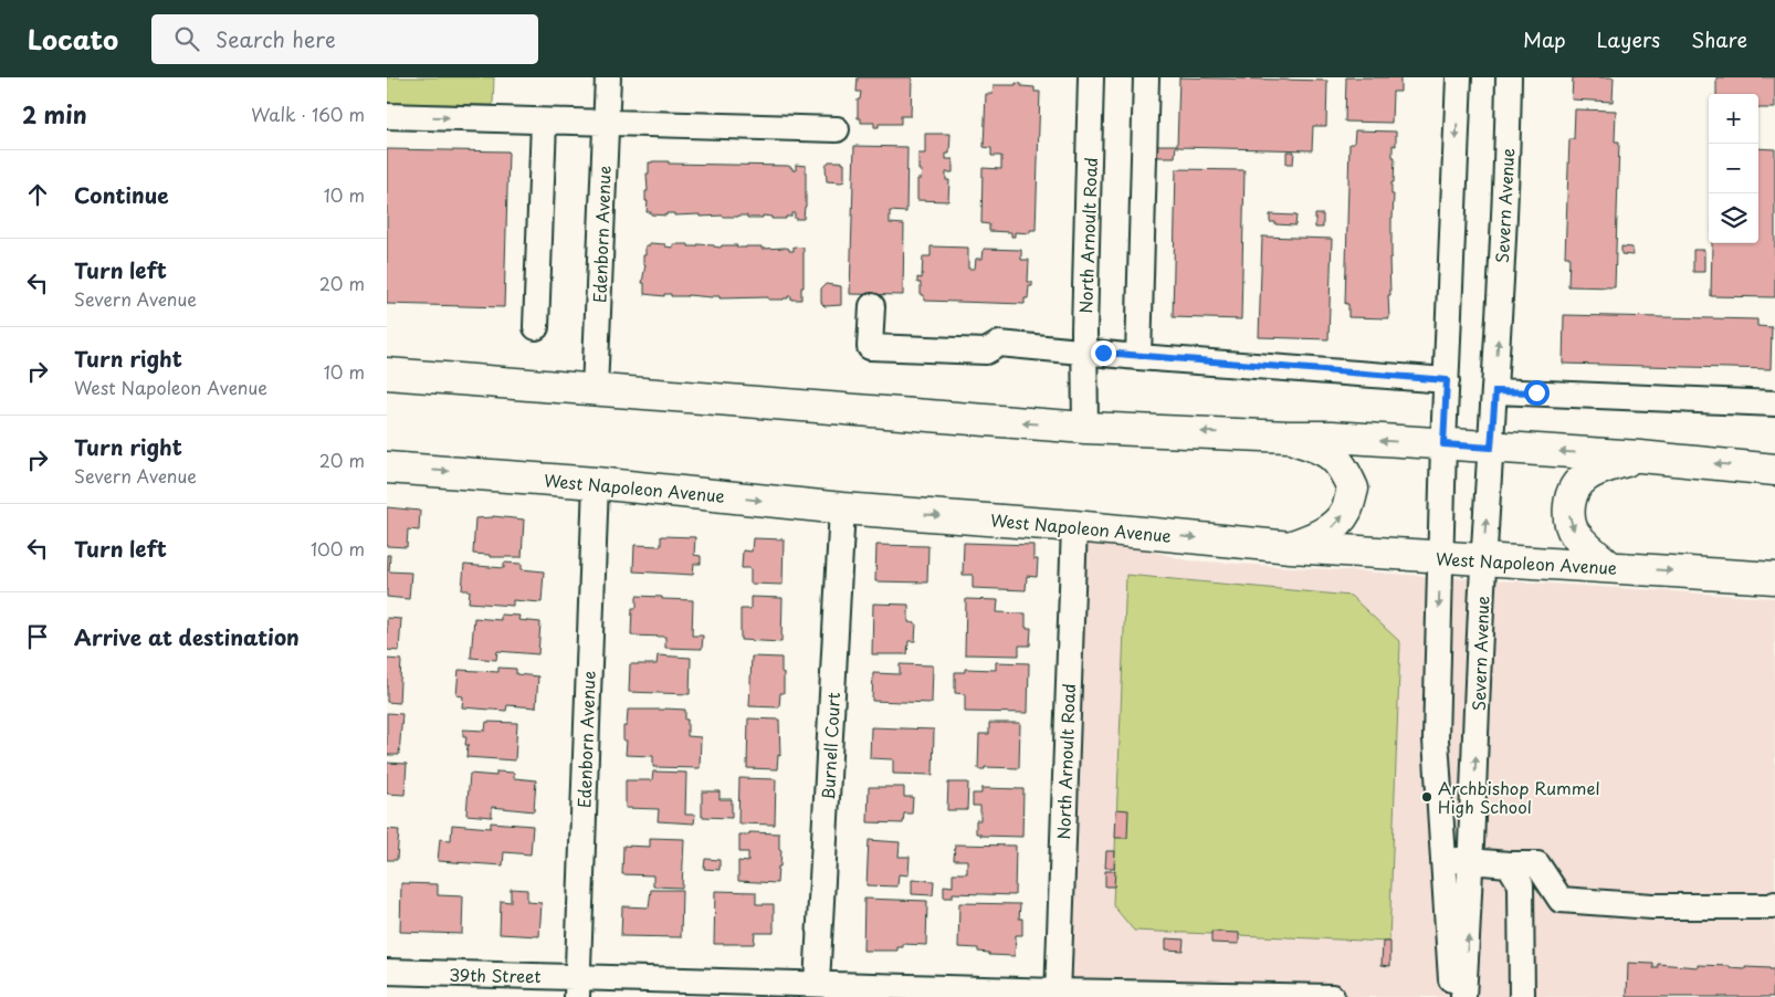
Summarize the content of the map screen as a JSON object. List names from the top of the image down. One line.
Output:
{"streets":{"main road":["West Napoleon Avenue"],"street":["Severn Avenue","Edenborn Avenue","North Arnoult Road","Burnell Court","39th Street"]},"crossings":[["Severn Avenue","West Napoleon Avenue"],["Edenborn Avenue","West Napoleon Avenue"],["Edenborn Avenue","39th Street"],["North Arnoult Road","West Napoleon Avenue"],["North Arnoult Road","39th Street"],["West Napoleon Avenue","Burnell Court"],["Burnell Court","39th Street"]],"places":["Archbishop Rummel High School"],"page":{"header":"Locato","search":"Search here","nav":["Map","Layers","Share"],"heading":["2 min","Walk · 160 m"],"map_buttons":["+","−"],"list":[["Continue","10 m"],["Turn left","Severn Avenue","20 m"],["Turn right","West Napoleon Avenue","10 m"],["Turn right","Severn Avenue","20 m"],["Turn left","100 m"],"Arrive at destination"]}}
